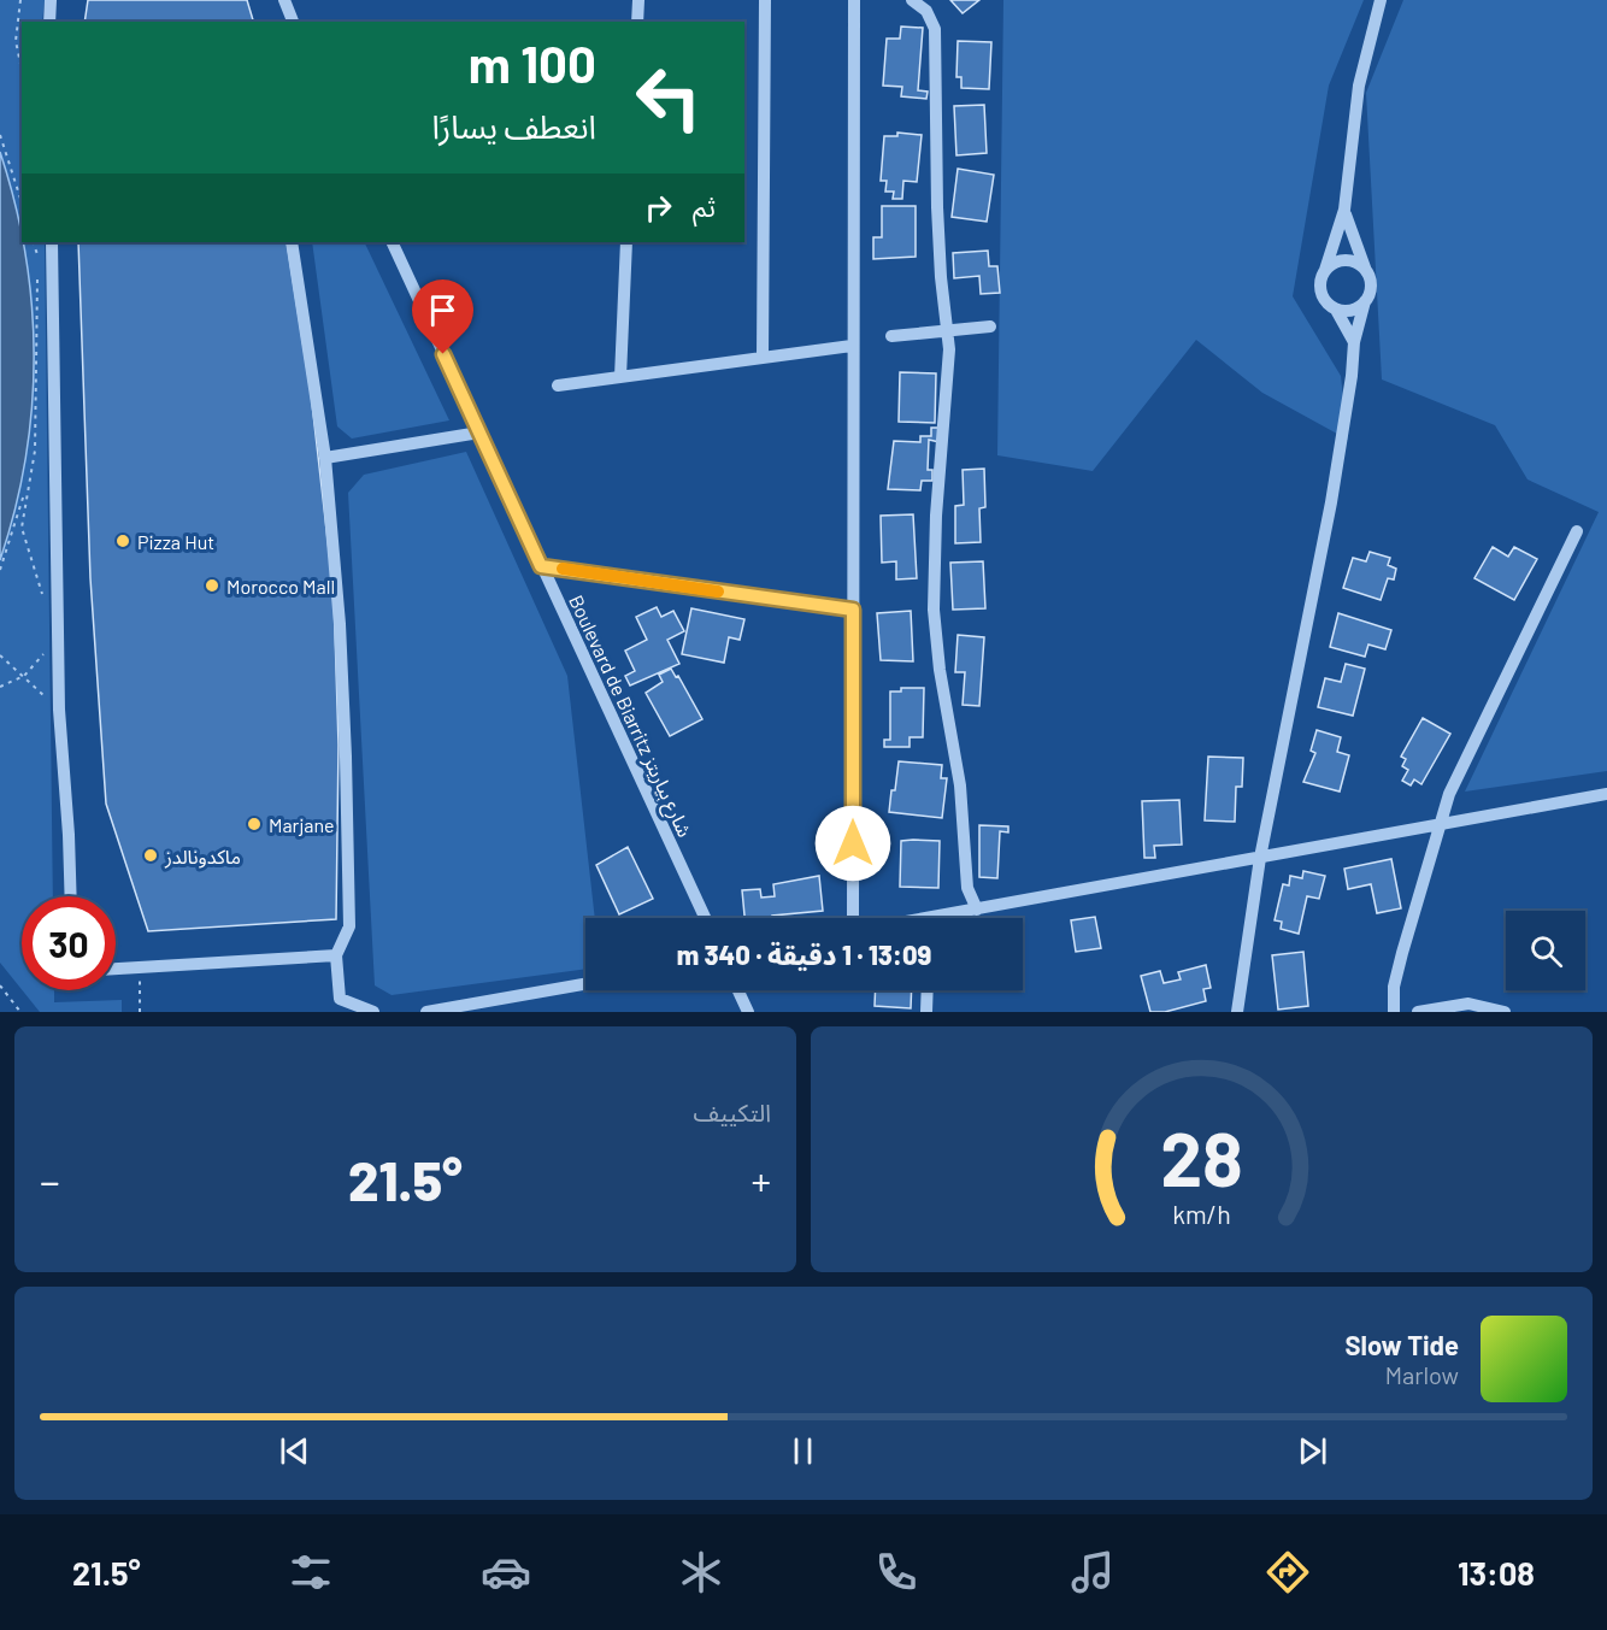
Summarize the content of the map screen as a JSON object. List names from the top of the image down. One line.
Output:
{"streets":{"street":["Boulevard de Biarritz شارع بياريتز"]},"places":["Pizza Hut","Morocco Mall","Marjane","ماكدونالدز"],"page":{"turn":["100 m","انعطف يسارًا"],"then":"ثم","limit":"30","trip":"13:09 · 1 دقيقة · 340 m","tile":"التكييف","heat":["−","21.5°","+"],"song":["Slow Tide","Marlow"],"tabs":["13:08","21.5°"],"gauge":["28","km/h"]}}
